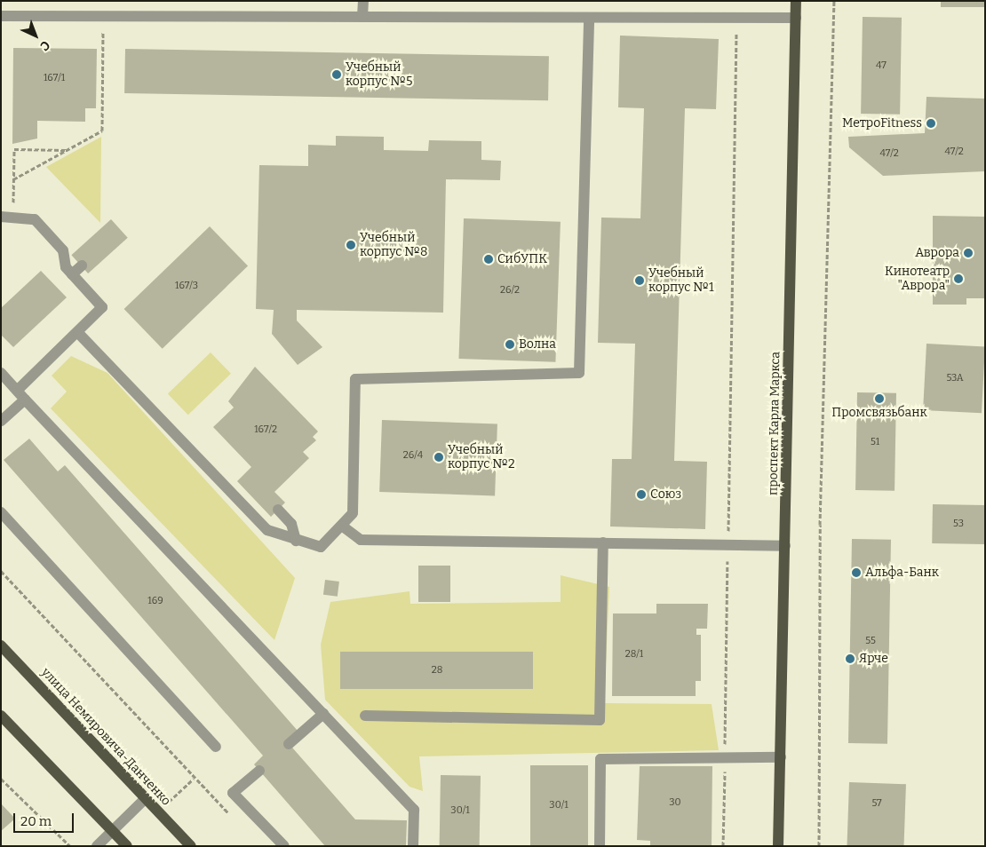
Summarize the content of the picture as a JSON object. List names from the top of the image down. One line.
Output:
{"streets":{"main road":["проспект Карла Маркса","улица Немировича-Данченко"]},"places":["Учебный корпус №5","МетроFitness","Учебный корпус №8","Аврора","СибУПК","Кинотеатр \"Аврора\"","Учебный корпус №1","Волна","Промсвязьбанк","Учебный корпус №2","Союз","Альфа-Банк","Ярче"],"house_numbers":["47","167/1","47/2","47/2","167/3","26/2","53А","167/2","51","26/4","53","169","55","28/1","28","30","57","30/1","30/1"],"scale_bar":"20 m","north":"bottom right"}
